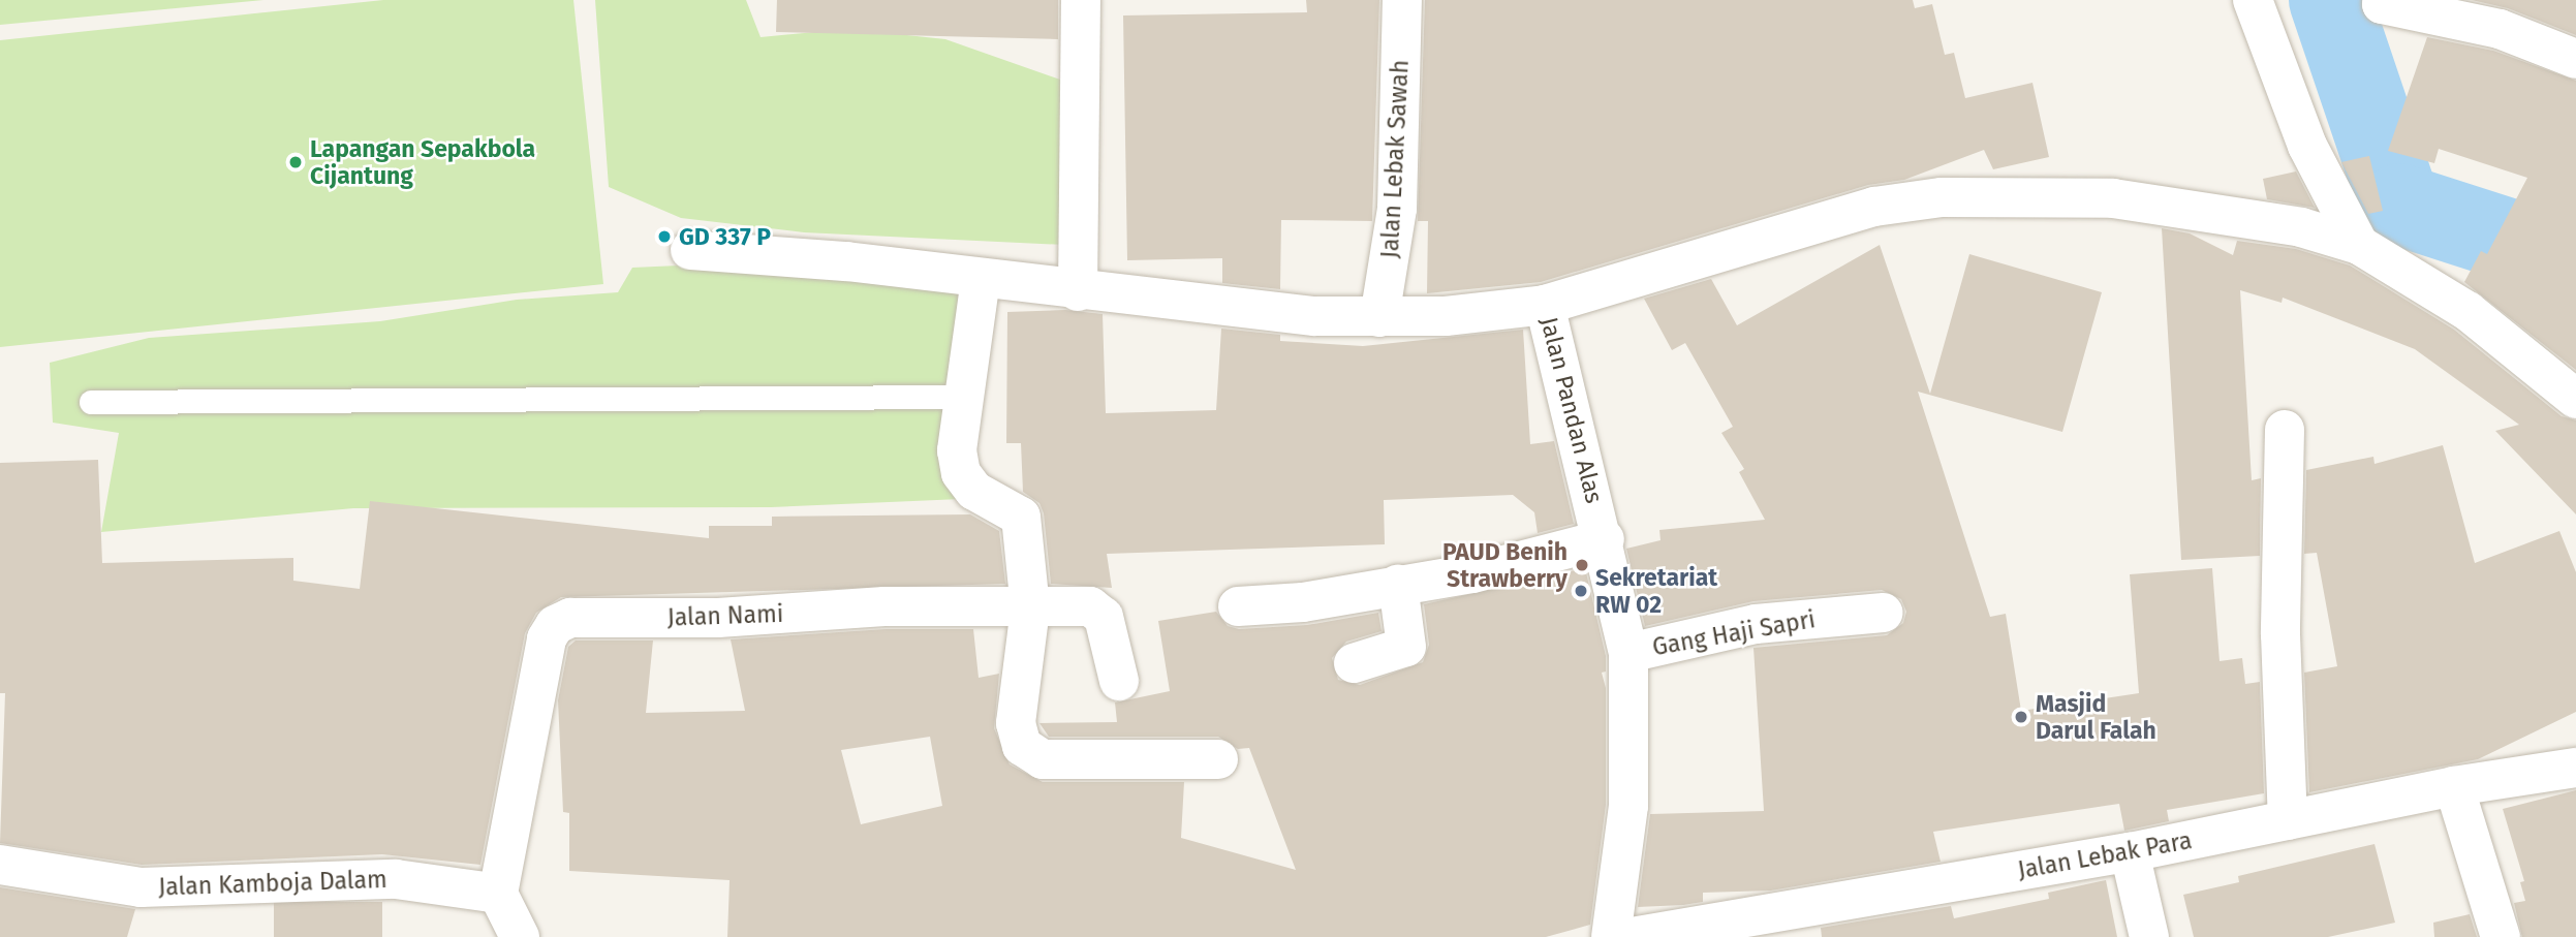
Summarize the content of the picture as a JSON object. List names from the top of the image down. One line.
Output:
{"streets":{"street":["Jalan Lebak Sawah","Jalan Pandan Alas","Jalan Nami","Gang Haji Sapri","Jalan Lebak Para","Jalan Kamboja Dalam"]},"crossings":[["Jalan Lebak Sawah","Jalan Pandan Alas"],["Jalan Pandan Alas","Gang Haji Sapri"],["Jalan Nami","Jalan Kamboja Dalam"]],"places":["Lapangan Sepakbola Cijantung","GD 337 P","PAUD Benih Strawberry","Sekretariat RW 02","Masjid Darul Falah"]}
